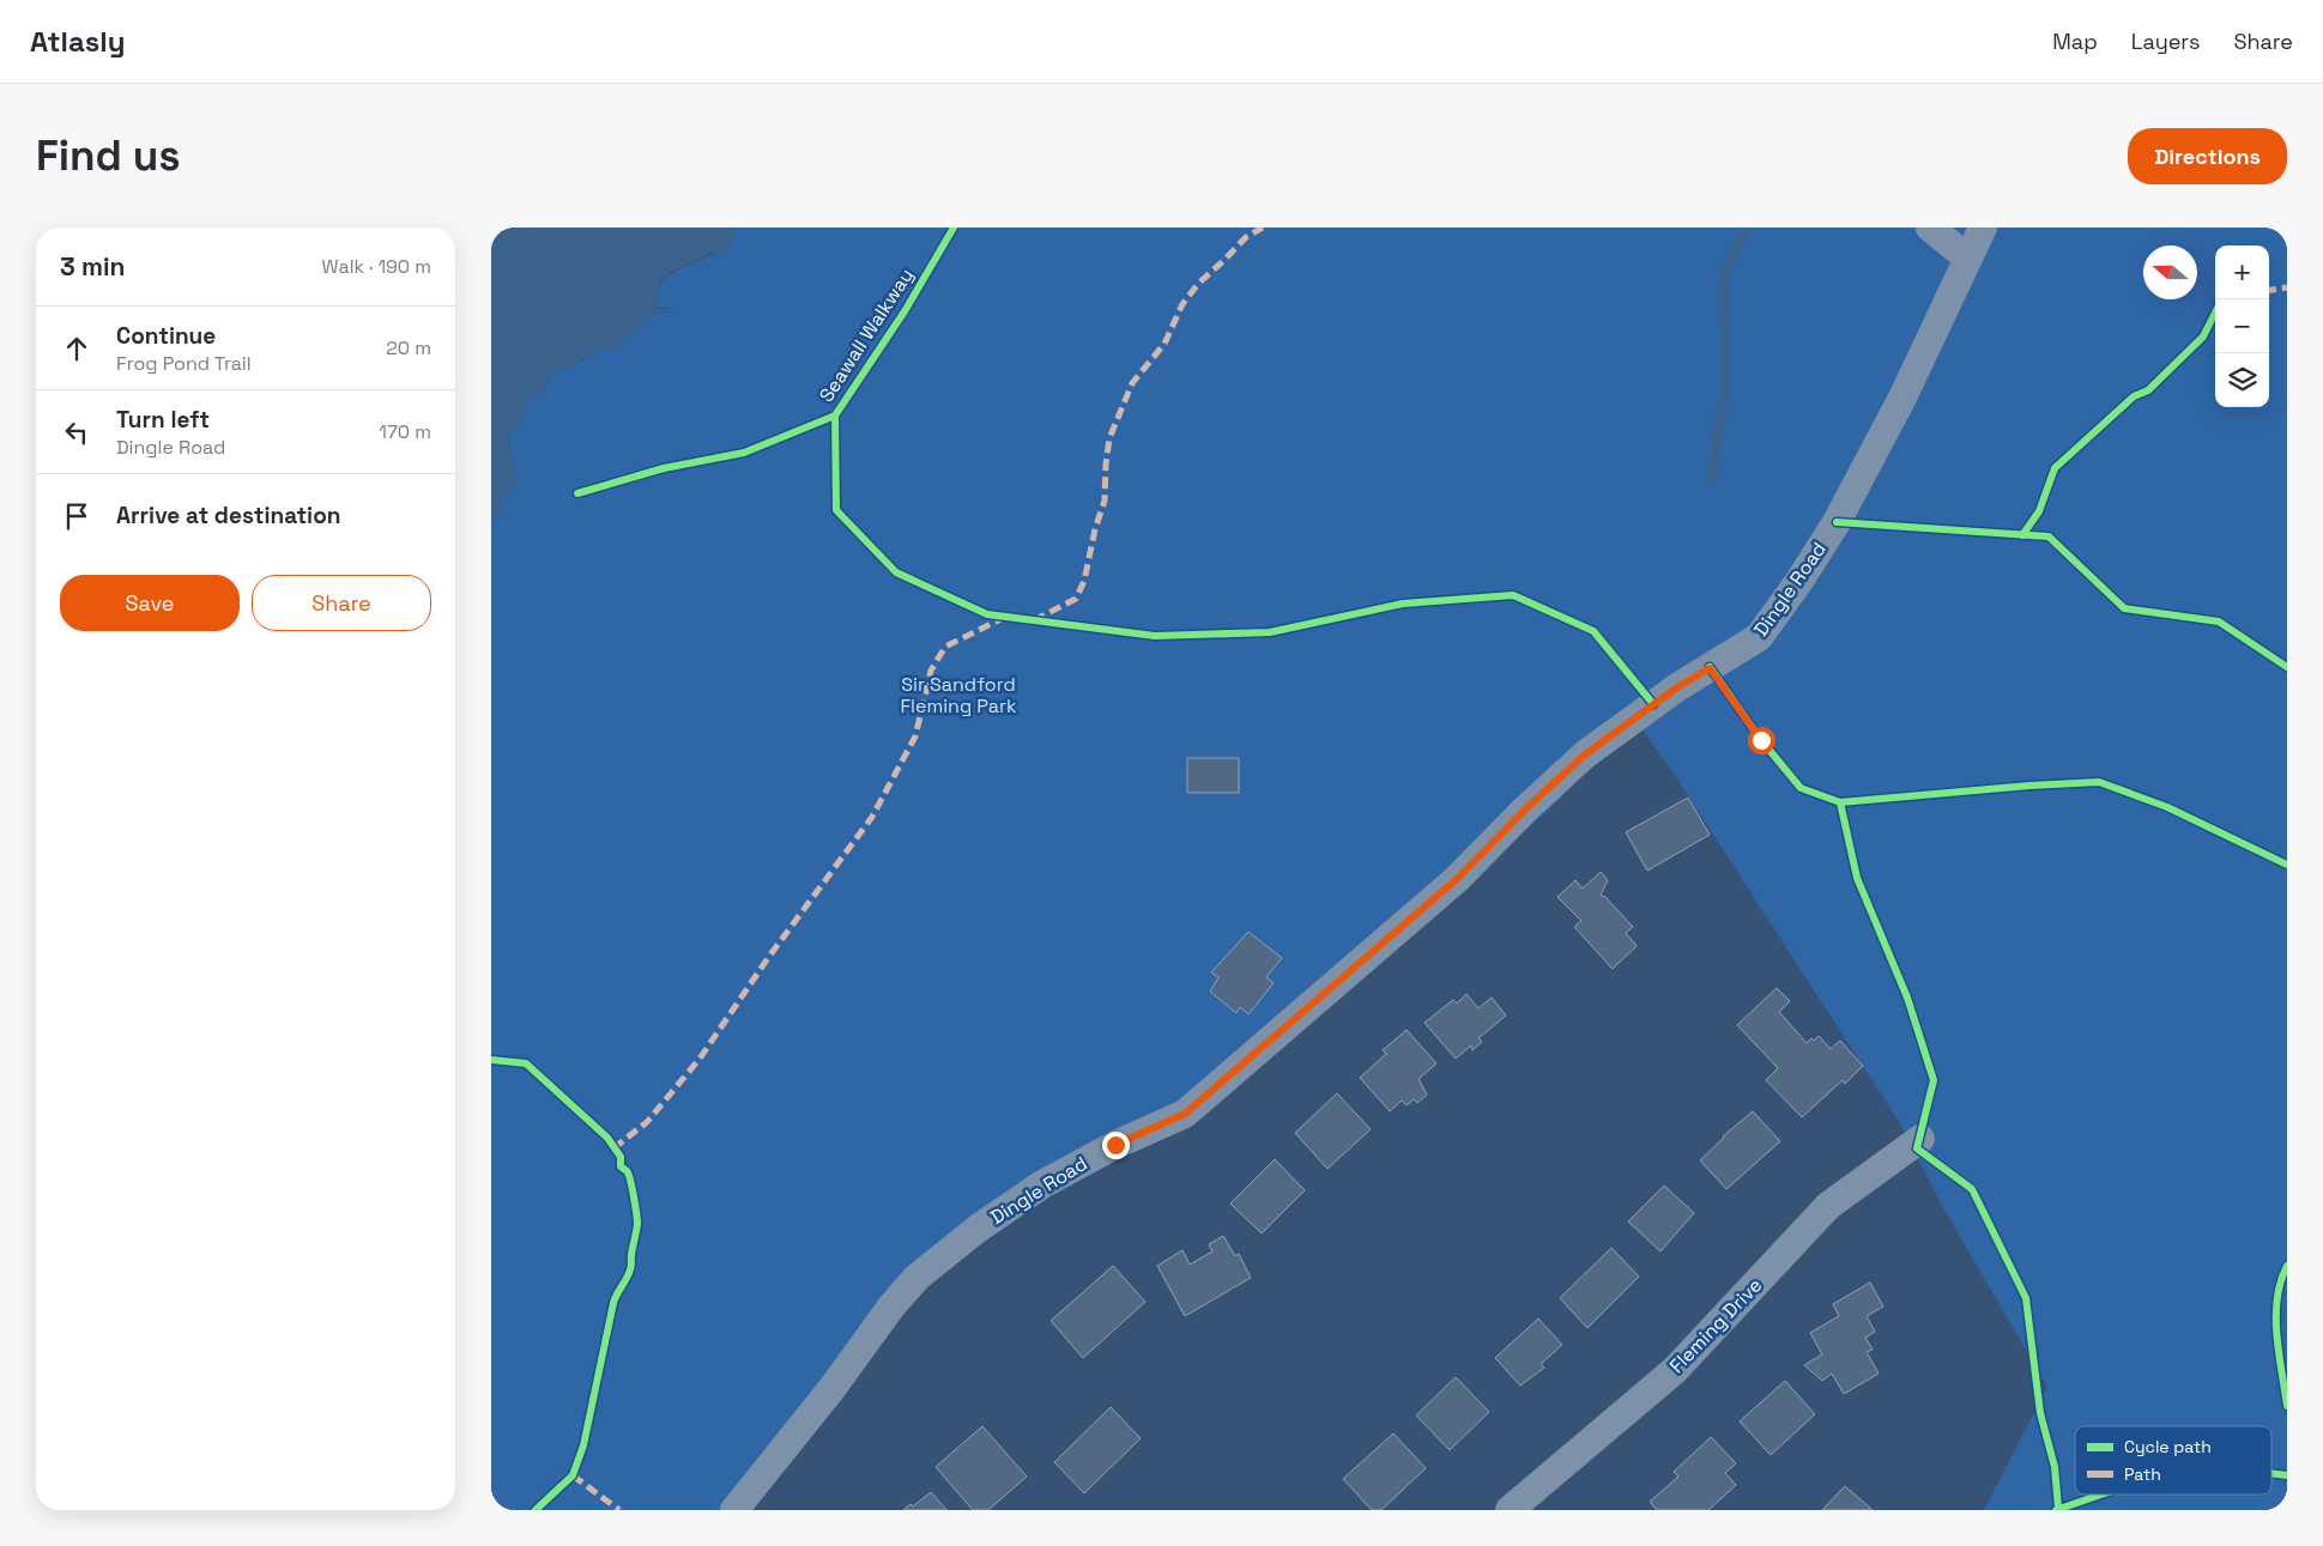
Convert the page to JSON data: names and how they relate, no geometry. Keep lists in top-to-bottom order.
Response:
{
  "streets": {
    "street": ["Dingle Road", "Fleming Drive"],
    "cycle path": ["Seawall Walkway"]
  },
  "parks": ["Sir Sandford Fleming Park"],
  "legend": ["Cycle path", "Path"],
  "north": "left",
  "page": {
    "header": "Atlasly",
    "nav": ["Map", "Layers", "Share"],
    "buttons": [
      "Directions",
      ["Save", "Share"]
    ],
    "title": "Find us",
    "heading": ["3 min", "Walk · 190 m"],
    "map_buttons": ["+", "−"],
    "list": [
      ["Continue", "Frog Pond Trail", "20 m"],
      ["Turn left", "Dingle Road", "170 m"],
      "Arrive at destination"
    ]
  }
}
